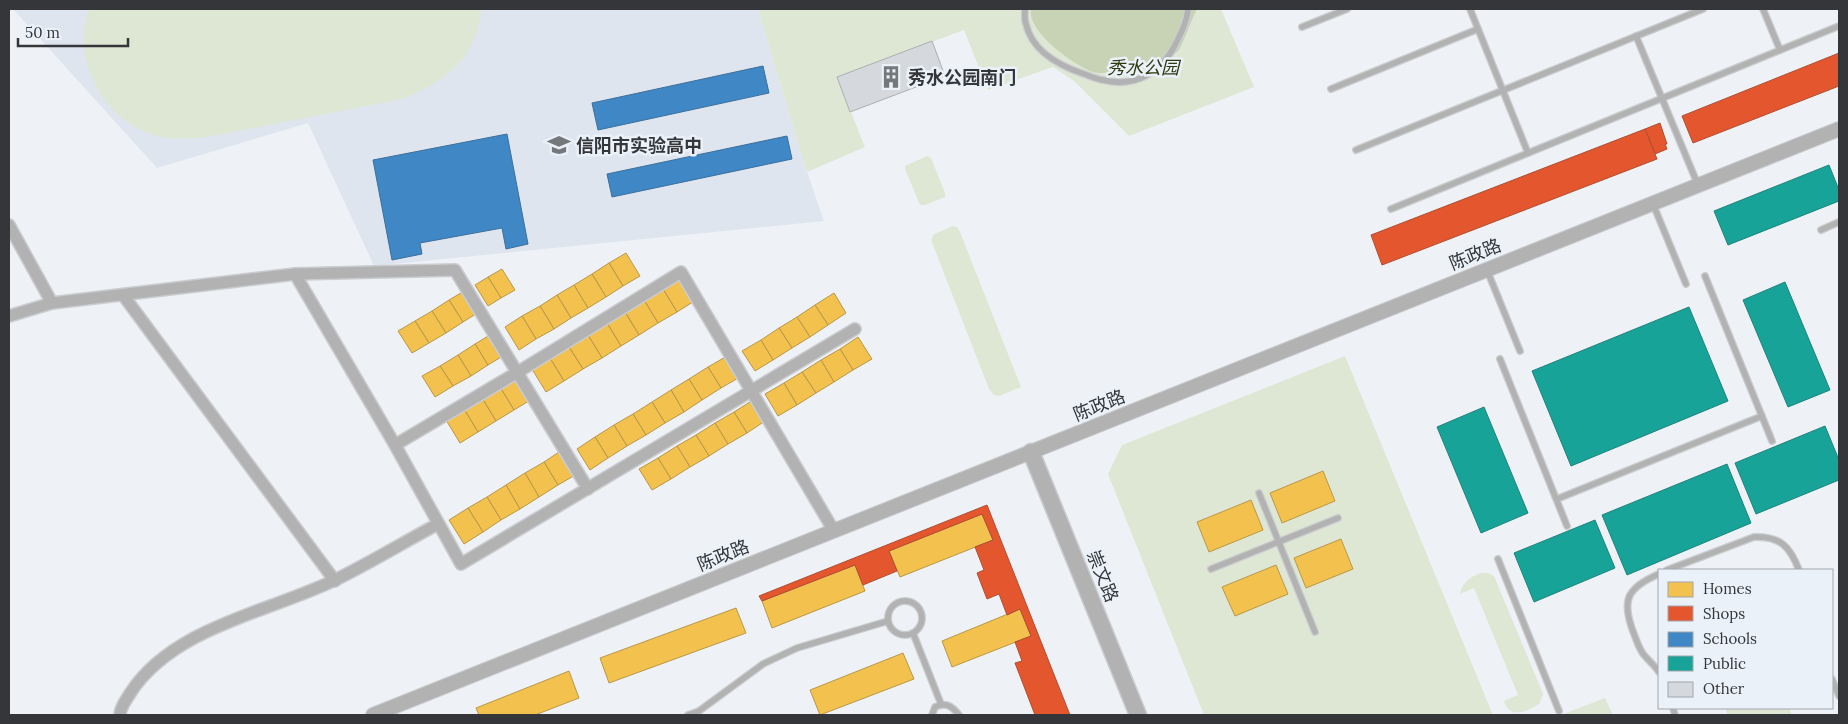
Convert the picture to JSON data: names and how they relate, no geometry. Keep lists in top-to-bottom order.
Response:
{
  "streets": {
    "main road": ["崇文路"],
    "street": ["陈政路"]
  },
  "crossings": [
    ["陈政路", "崇文路"]
  ],
  "parks": ["秀水公园"],
  "places": {
    "building": ["秀水公园南门"],
    "school or university": ["信阳市实验高中"]
  },
  "legend": [
    "Homes",
    "Shops",
    "Schools",
    "Public",
    "Other"
  ],
  "scale_bar": "50 m"
}
